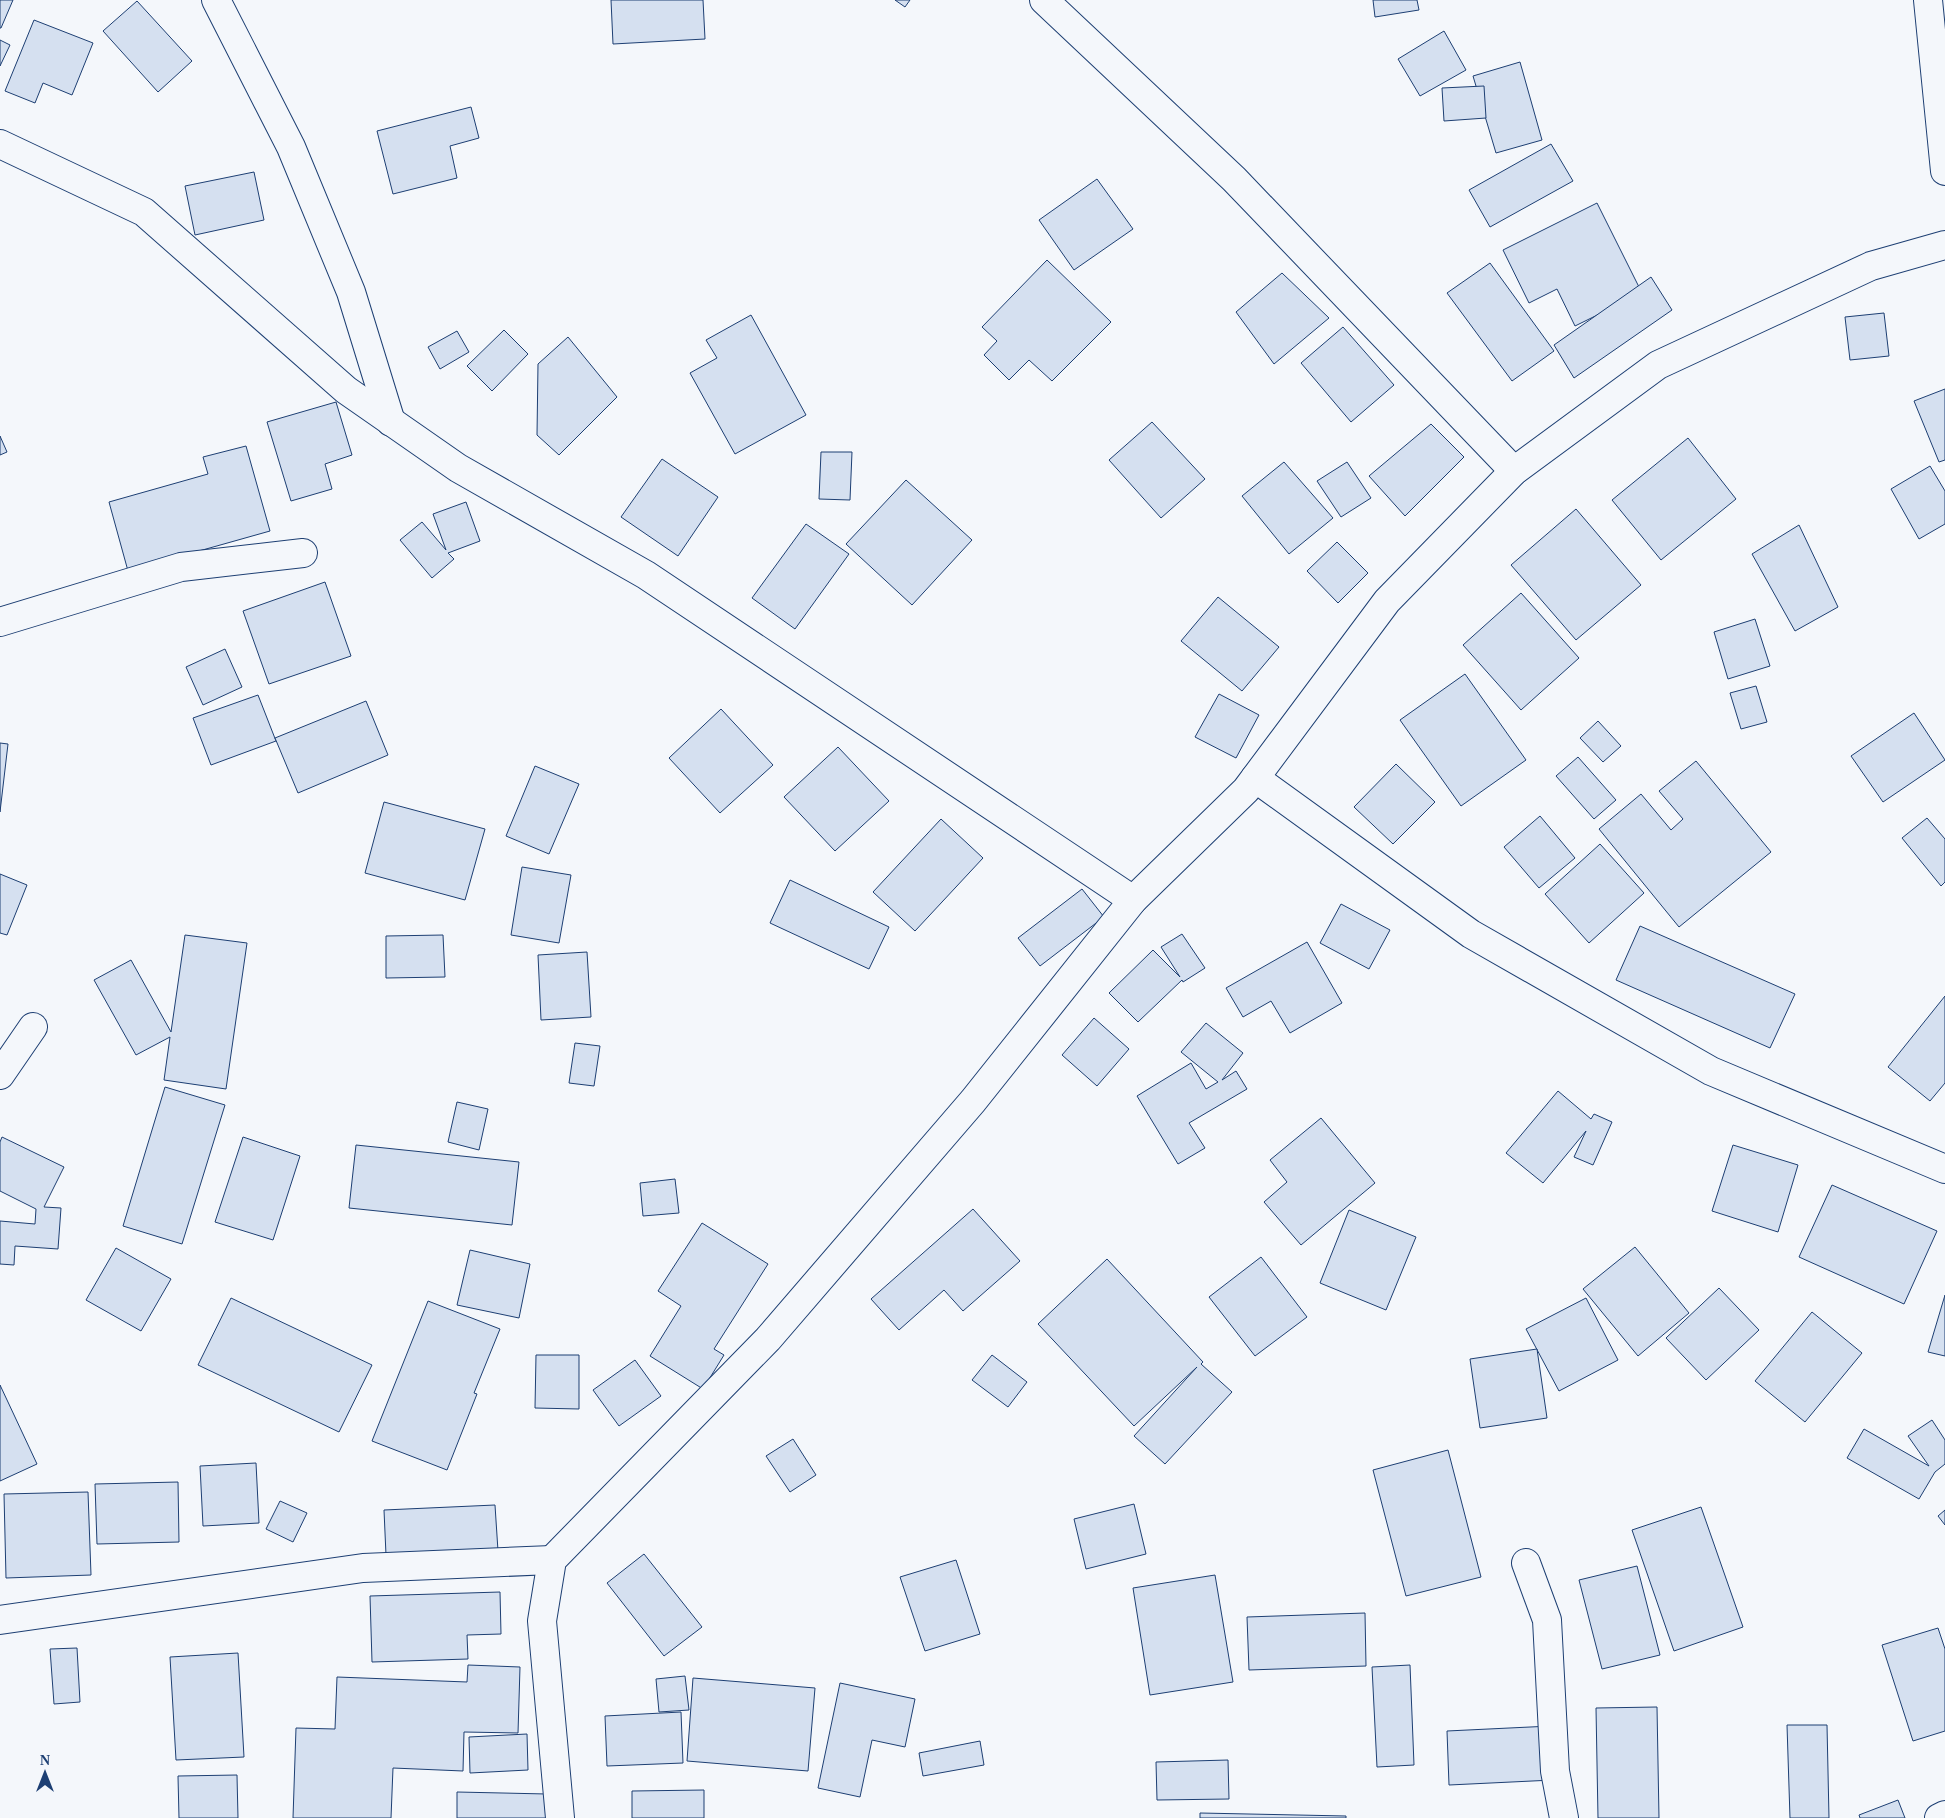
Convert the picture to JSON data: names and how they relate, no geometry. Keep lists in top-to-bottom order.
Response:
{
  "north": "top"
}
